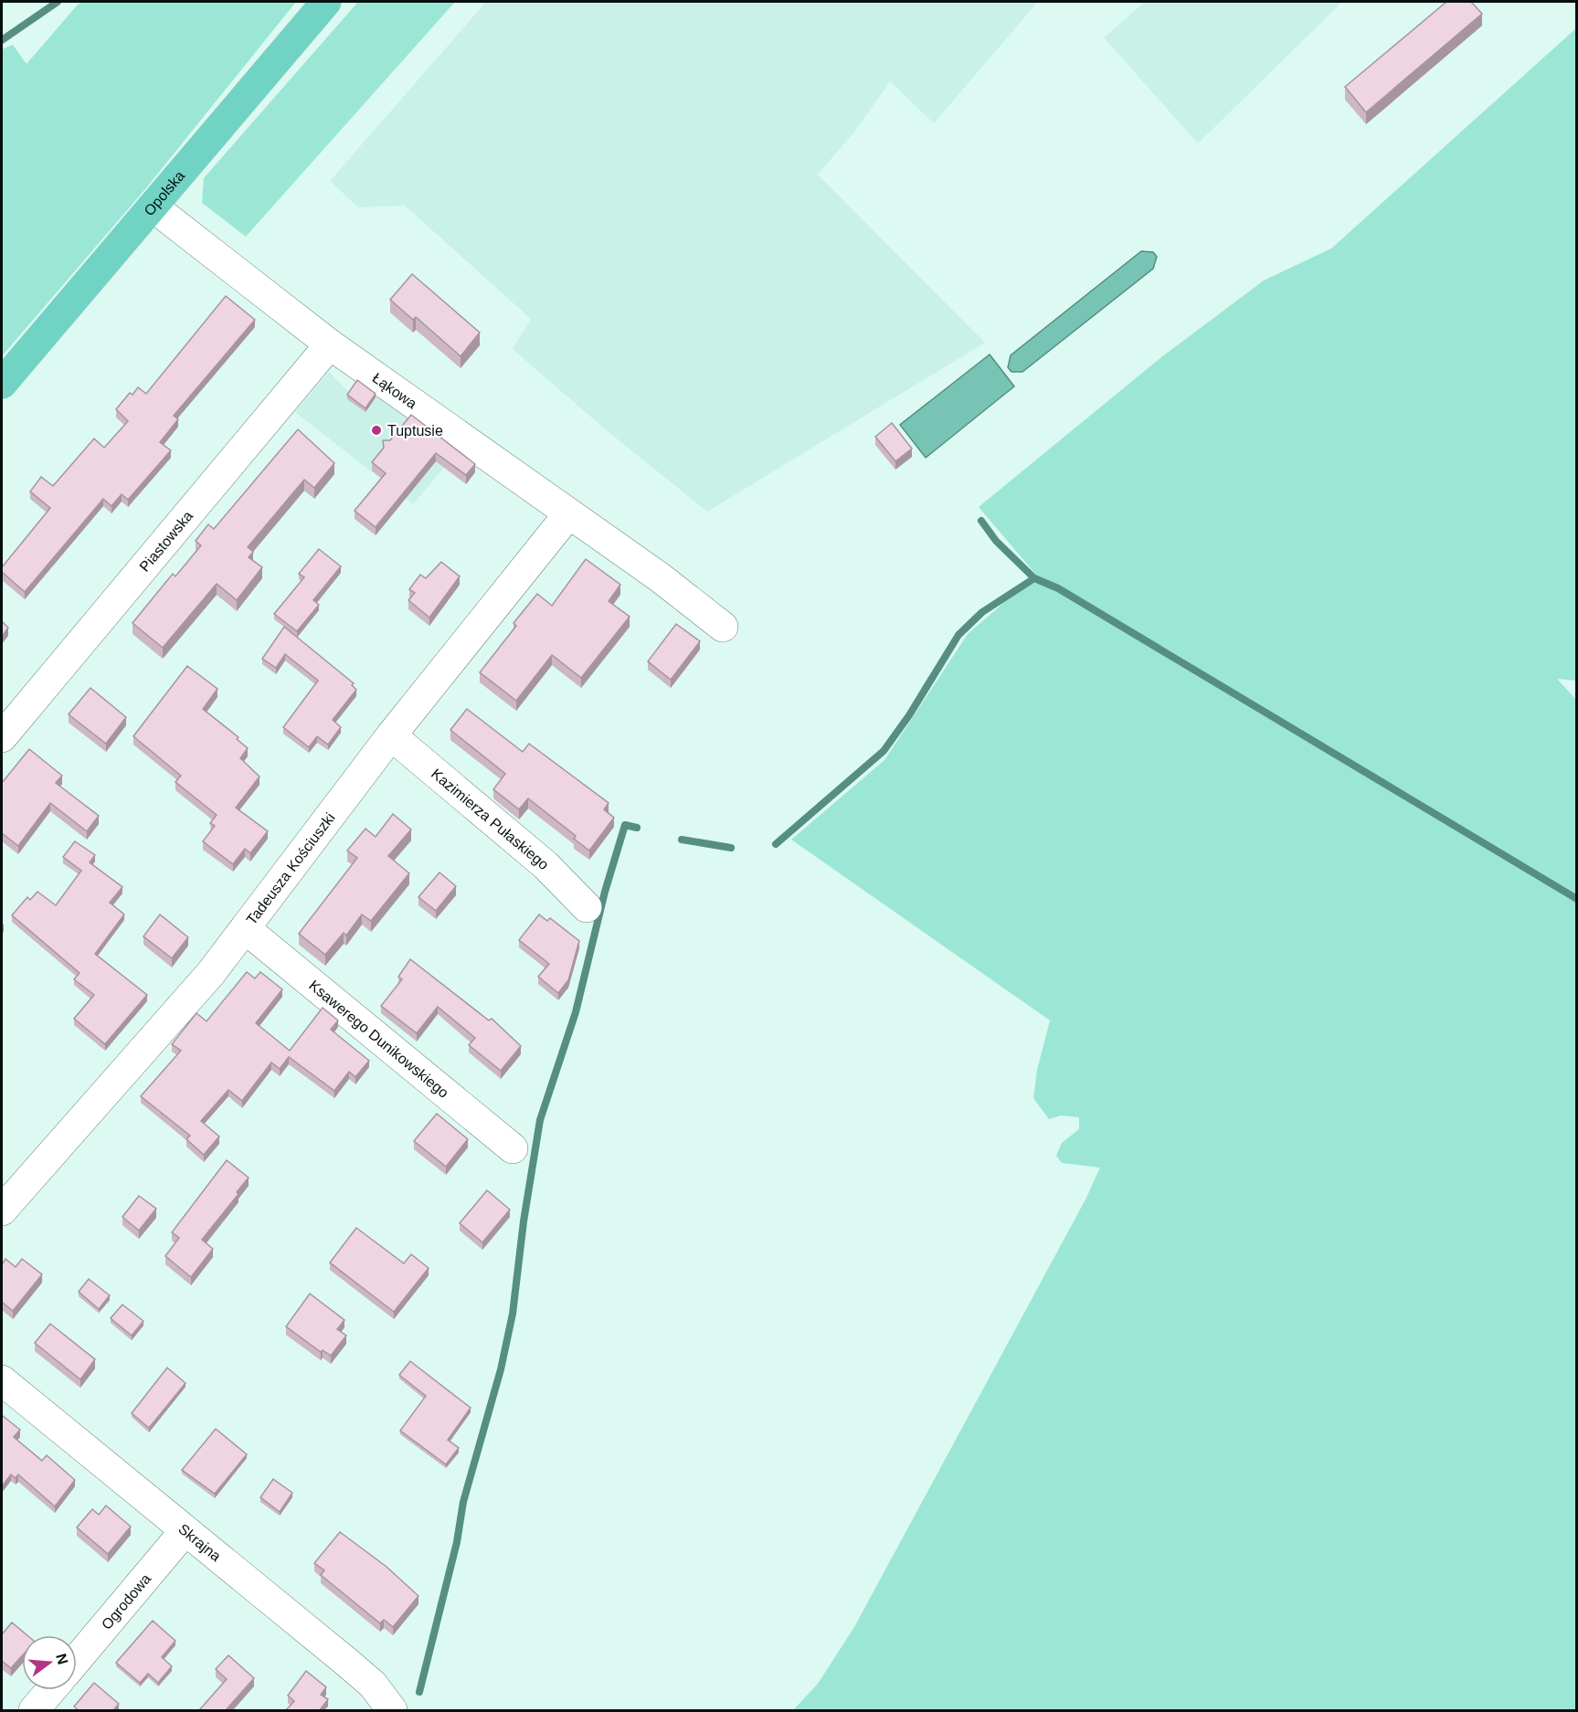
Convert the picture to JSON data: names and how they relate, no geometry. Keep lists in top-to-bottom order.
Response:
{
  "streets": {
    "main road": ["Opolska"],
    "street": [
      "Łąkowa",
      "Piastowska",
      "Kazimierza Pułaskiego",
      "Tadeusza Kościuszki",
      "Ksawerego Dunikowskiego",
      "Skrajna",
      "Ogrodowa"
    ]
  },
  "crossings": [
    ["Opolska", "Łąkowa"],
    ["Łąkowa", "Piastowska"],
    ["Łąkowa", "Tadeusza Kościuszki"],
    ["Kazimierza Pułaskiego", "Tadeusza Kościuszki"],
    ["Tadeusza Kościuszki", "Ksawerego Dunikowskiego"],
    ["Skrajna", "Ogrodowa"]
  ],
  "places": ["Tuptusie"],
  "north": "right"
}
